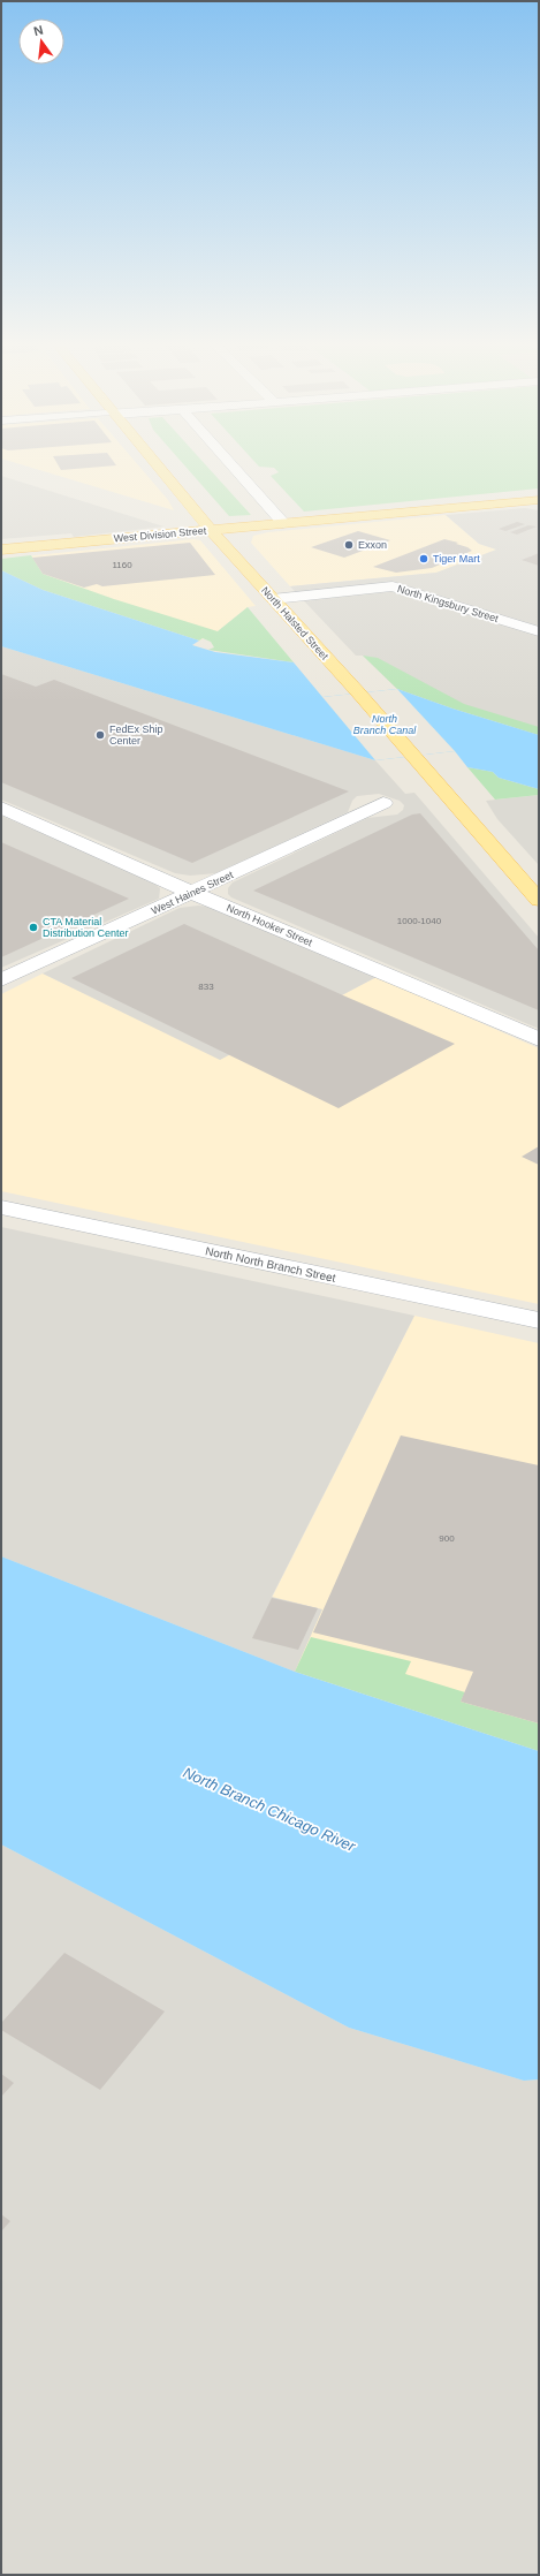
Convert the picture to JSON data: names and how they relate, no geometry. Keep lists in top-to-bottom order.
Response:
{
  "streets": {
    "main road": ["West Division Street", "North Halsted Street"],
    "street": [
      "North Kingsbury Street",
      "West Haines Street",
      "North Hooker Street",
      "North North Branch Street"
    ]
  },
  "crossings": [
    ["West Division Street", "North Halsted Street"],
    ["North Kingsbury Street", "North Halsted Street"],
    ["West Haines Street", "North Hooker Street"]
  ],
  "water": ["North Branch Canal", "North Branch Chicago River"],
  "places": [
    "Exxon",
    "Tiger Mart",
    "FedEx Ship Center",
    "CTA Material Distribution Center"
  ],
  "house_numbers": [
    "1160",
    "1000-1040",
    "833",
    "900"
  ],
  "north": "top"
}
